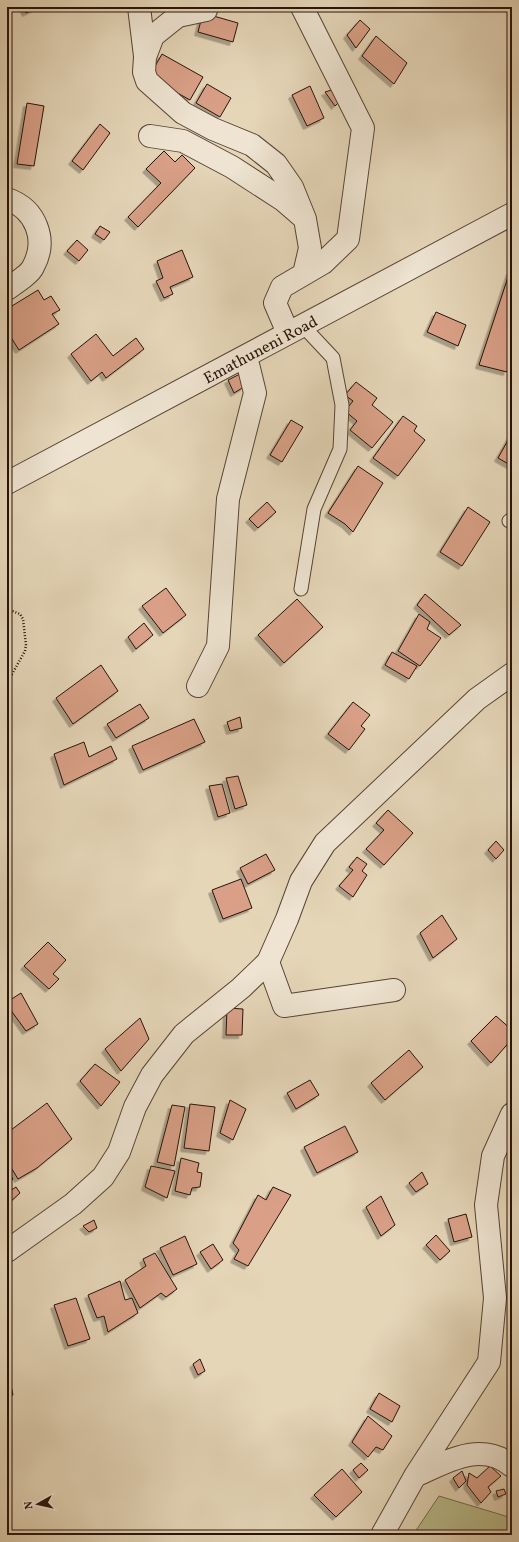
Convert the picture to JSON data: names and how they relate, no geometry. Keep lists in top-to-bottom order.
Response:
{
  "streets": {
    "street": ["Emathuneni Road"]
  },
  "north": "left"
}
